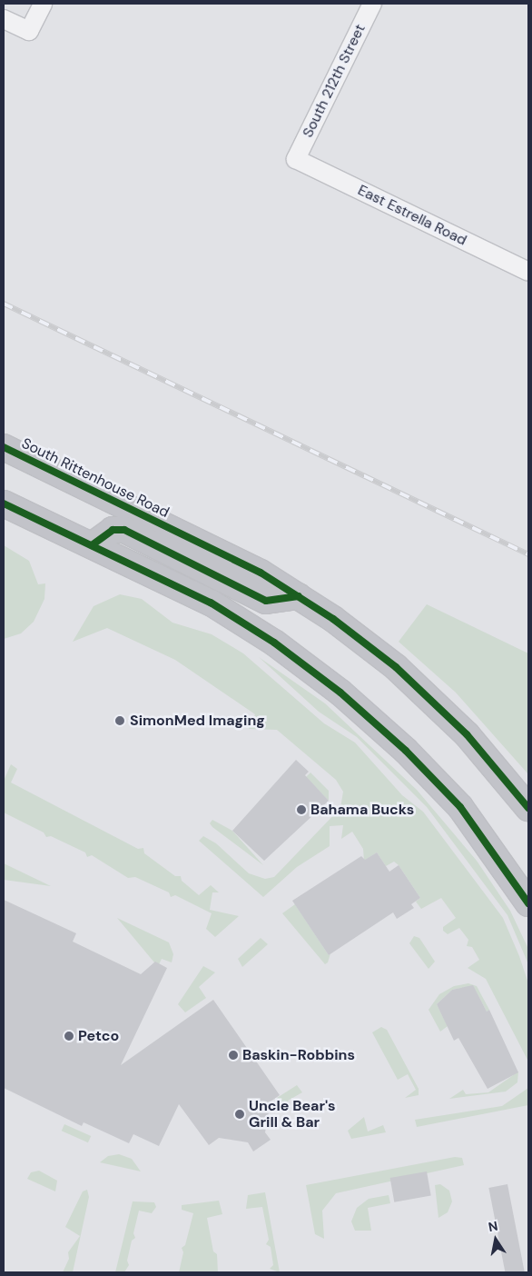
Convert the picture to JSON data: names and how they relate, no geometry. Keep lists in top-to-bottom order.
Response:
{
  "streets": {
    "main road": ["South Rittenhouse Road"],
    "street": ["South 212th Street", "East Estrella Road"]
  },
  "crossings": [
    ["South 212th Street", "East Estrella Road"]
  ],
  "places": [
    "SimonMed Imaging",
    "Bahama Bucks",
    "Petco",
    "Baskin-Robbins",
    "Uncle Bear's Grill & Bar"
  ],
  "north": "top"
}
